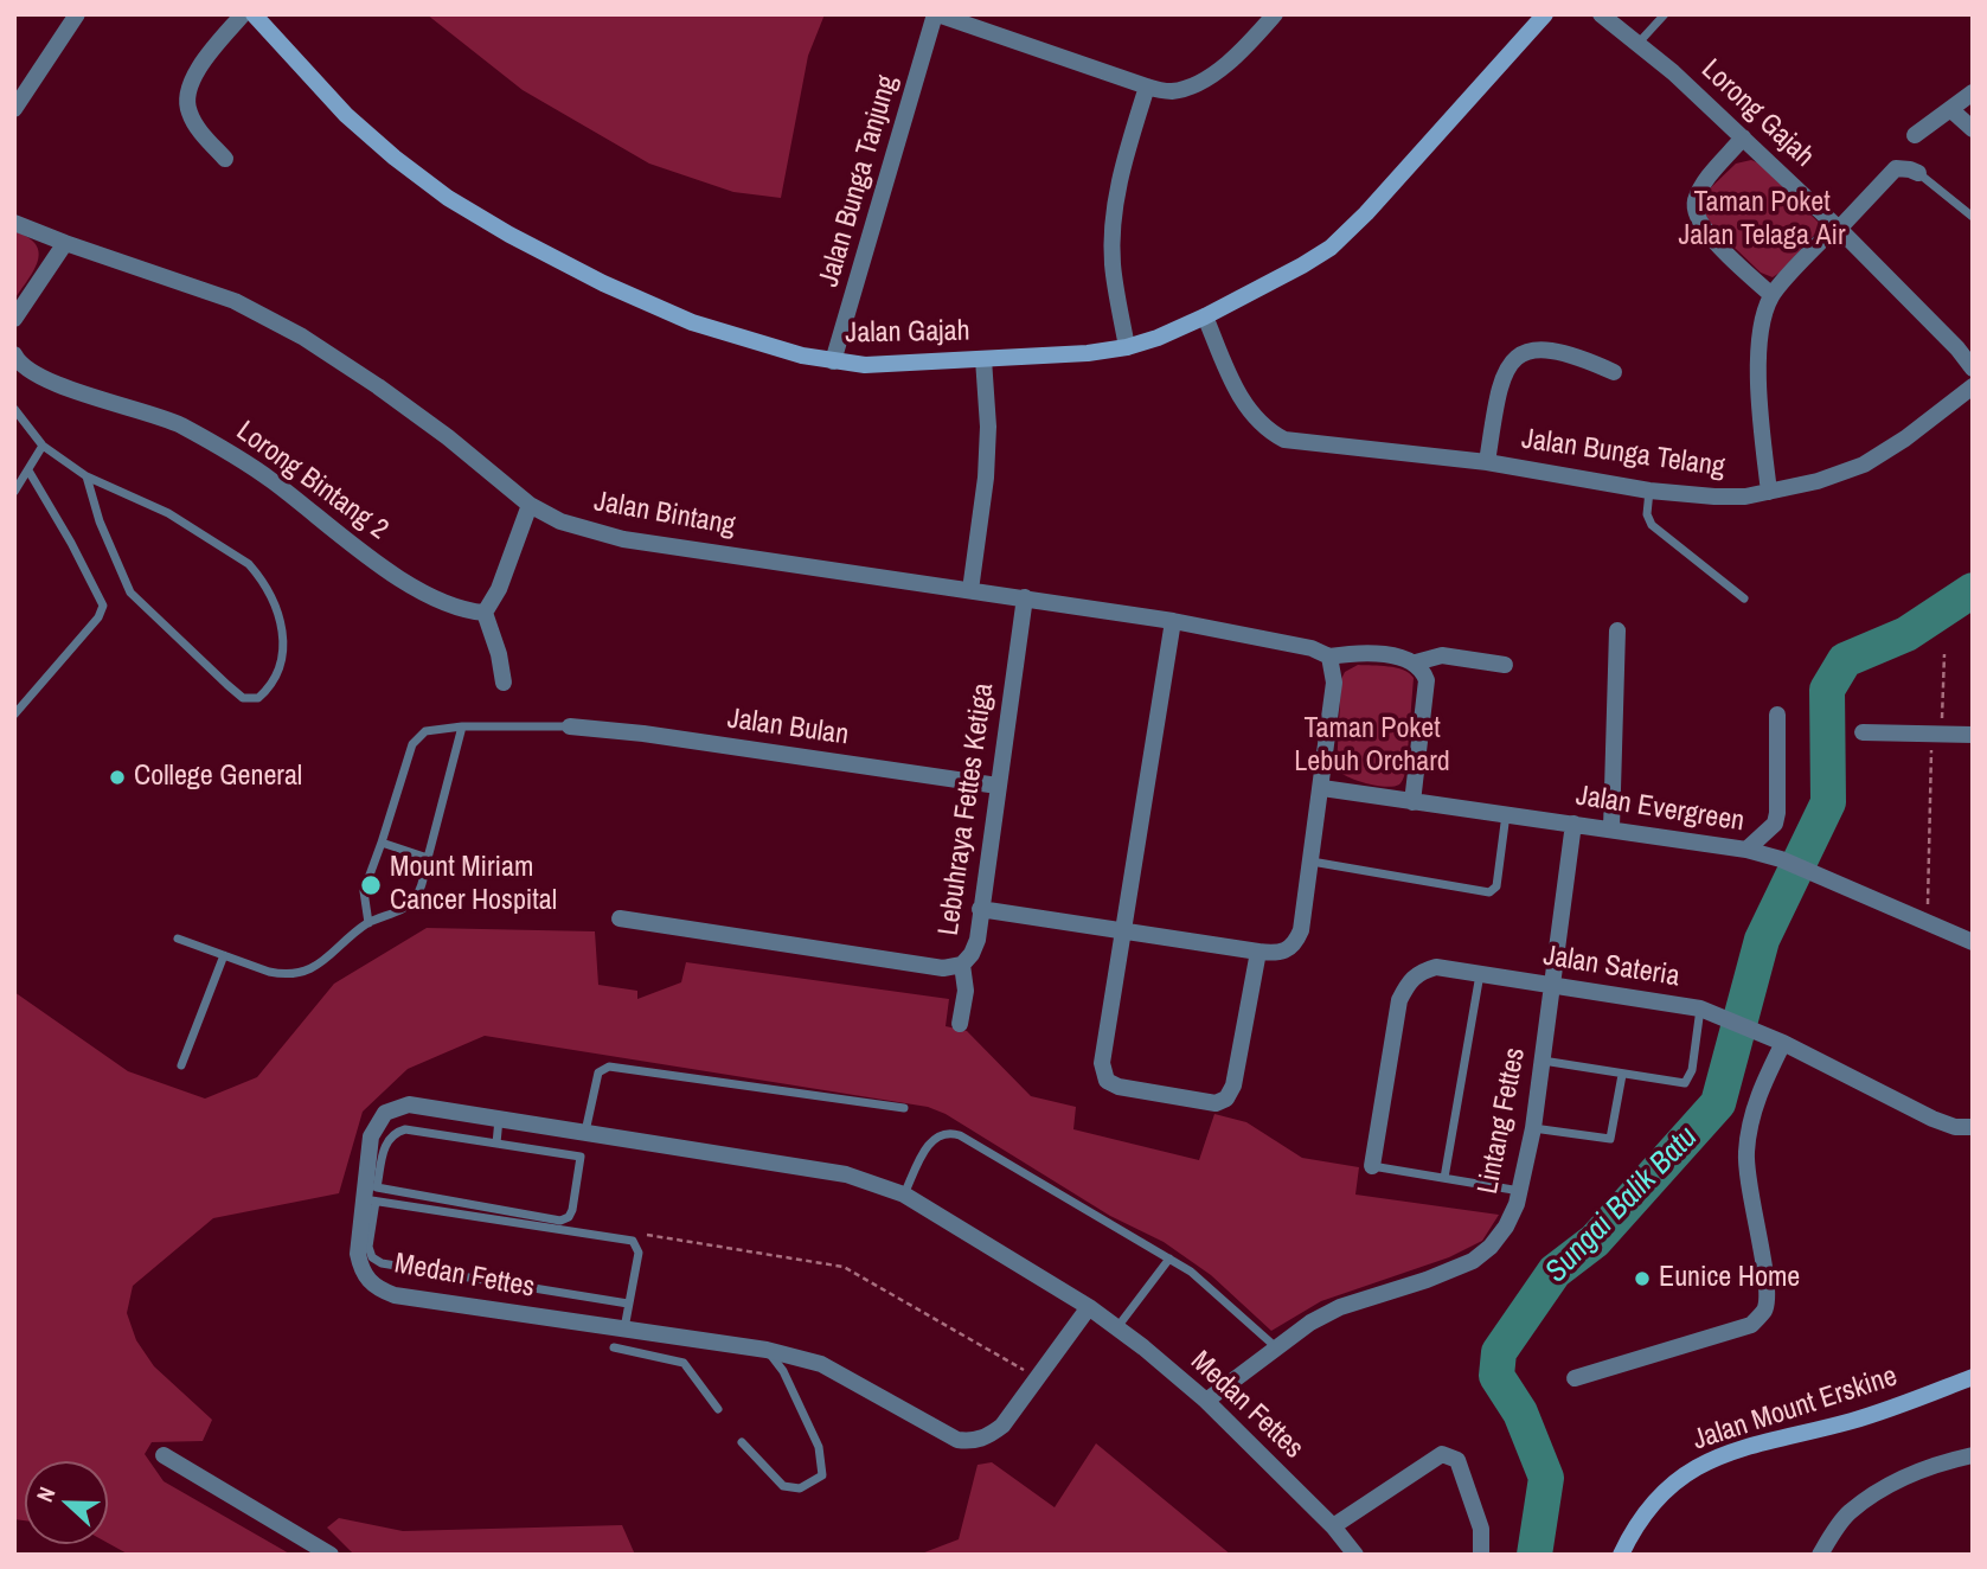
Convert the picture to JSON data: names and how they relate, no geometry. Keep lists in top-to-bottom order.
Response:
{
  "streets": {
    "street": [
      "Lorong Gajah",
      "Jalan Bunga Tanjung",
      "Jalan Gajah",
      "Jalan Bunga Telang",
      "Lorong Bintang 2",
      "Jalan Bintang",
      "Jalan Bulan",
      "Lebuhraya Fettes Ketiga",
      "Jalan Evergreen",
      "Jalan Sateria",
      "Lintang Fettes",
      "Medan Fettes",
      "Jalan Mount Erskine"
    ]
  },
  "crossings": [
    ["Jalan Bunga Tanjung", "Jalan Gajah"],
    ["Jalan Gajah", "Jalan Bunga Telang"],
    ["Jalan Bintang", "Lebuhraya Fettes Ketiga"],
    ["Jalan Bulan", "Lebuhraya Fettes Ketiga"],
    ["Jalan Evergreen", "Lintang Fettes"],
    ["Jalan Sateria", "Lintang Fettes"],
    ["Lintang Fettes", "Medan Fettes"]
  ],
  "water": ["Sungai Balik Batu"],
  "parks": ["Taman Poket Jalan Telaga Air", "Taman Poket Lebuh Orchard"],
  "places": ["College General", "Mount Miriam Cancer Hospital", "Eunice Home"],
  "north": "left"
}
